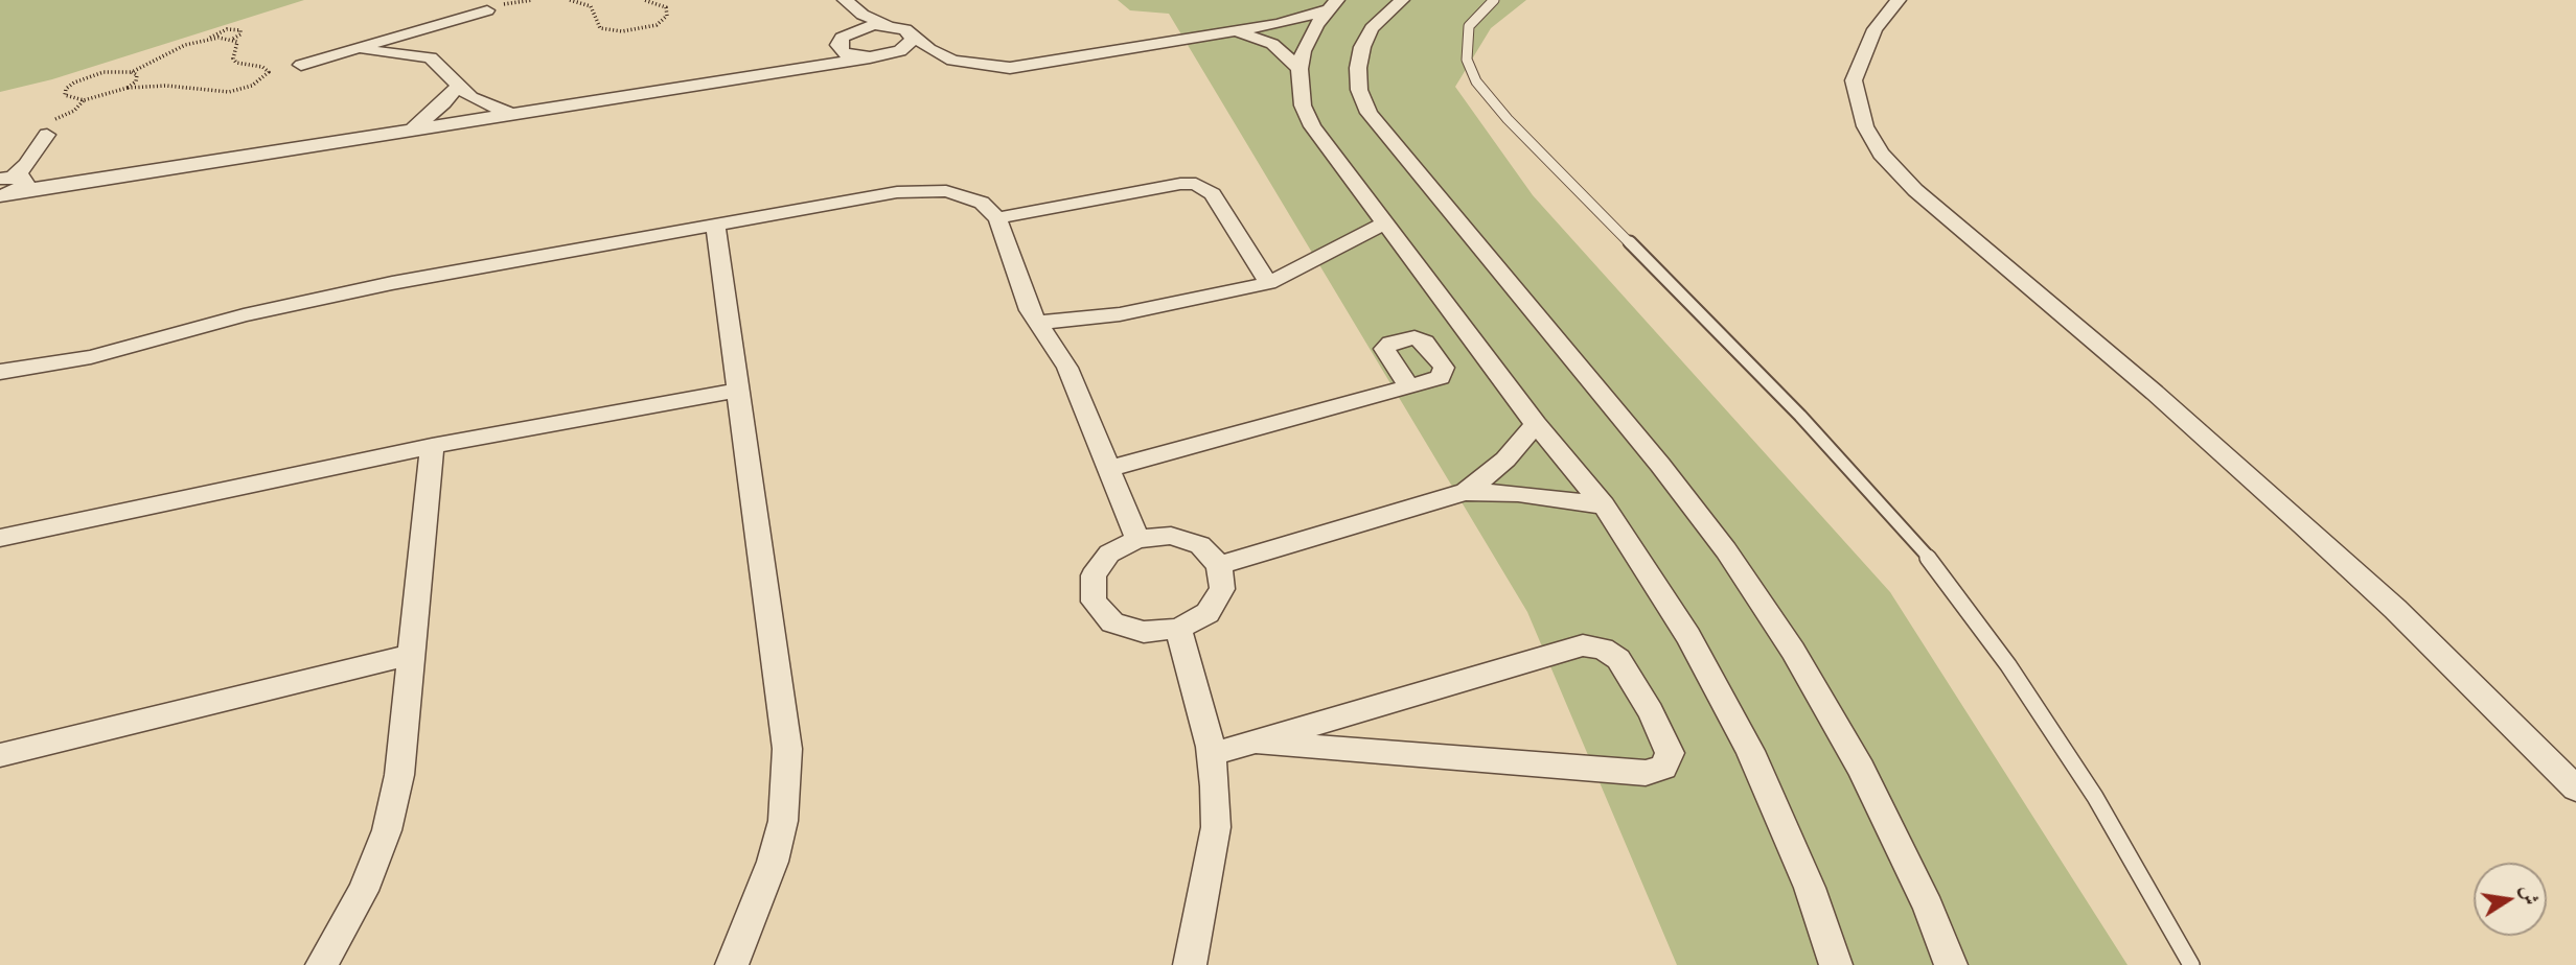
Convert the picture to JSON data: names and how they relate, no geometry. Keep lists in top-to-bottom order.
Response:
{
  "north": "right"
}
